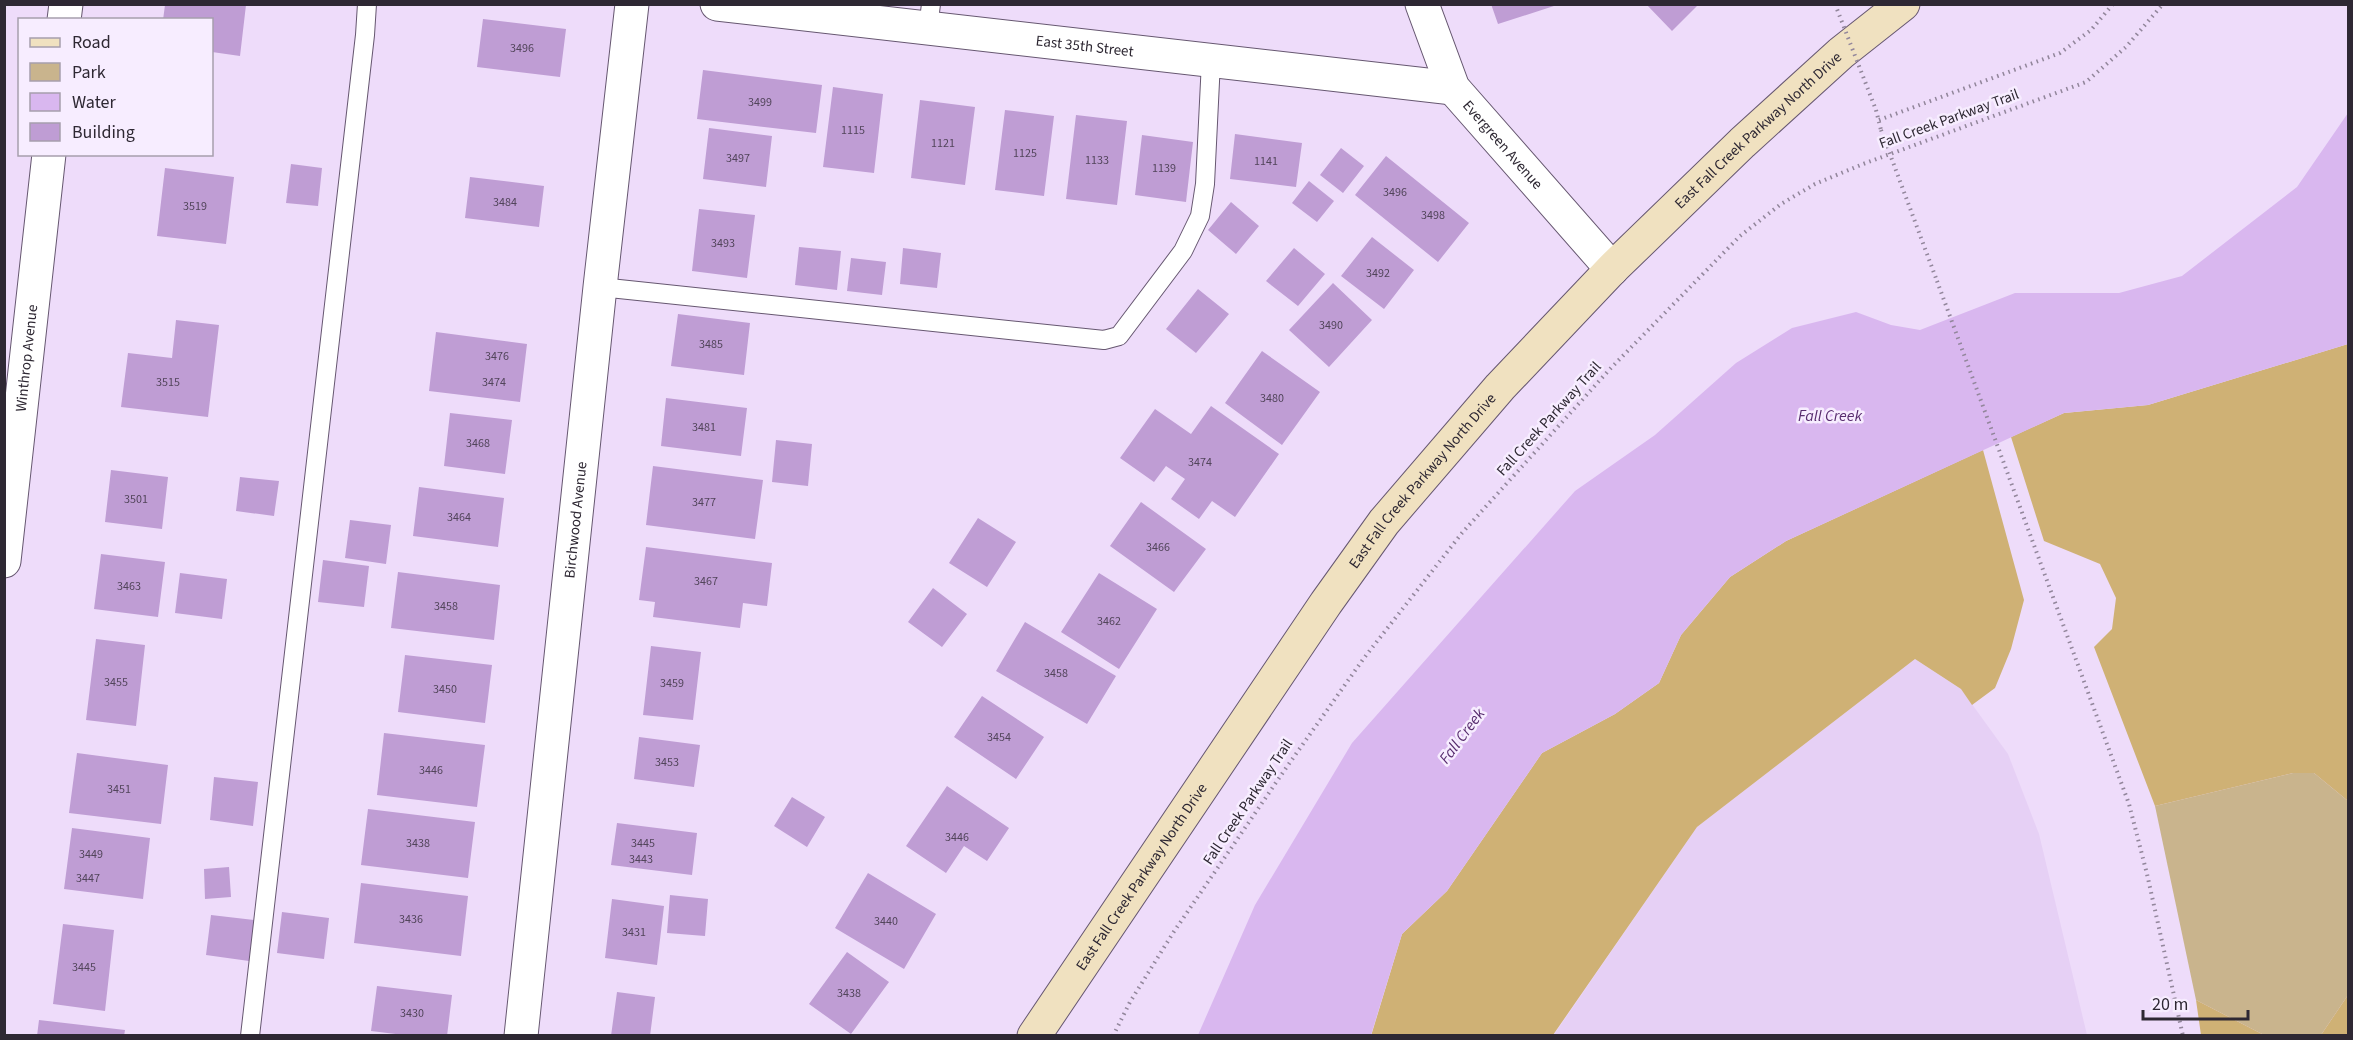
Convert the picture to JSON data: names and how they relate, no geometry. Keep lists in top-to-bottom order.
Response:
{
  "streets": {
    "main road": ["East Fall Creek Parkway North Drive"],
    "street": [
      "East 35th Street",
      "Evergreen Avenue",
      "Winthrop Avenue",
      "Birchwood Avenue"
    ],
    "path": ["Fall Creek Parkway Trail"]
  },
  "crossings": [
    ["East 35th Street", "Evergreen Avenue"],
    ["East Fall Creek Parkway North Drive", "Evergreen Avenue"]
  ],
  "water": ["Fall Creek"],
  "house_numbers": [
    "3496",
    "3499",
    "1115",
    "1121",
    "1125",
    "3497",
    "1133",
    "1141",
    "1139",
    "3496",
    "3484",
    "3519",
    "3498",
    "3493",
    "3492",
    "3490",
    "3485",
    "3476",
    "3515",
    "3474",
    "3480",
    "3481",
    "3468",
    "3474",
    "3501",
    "3477",
    "3464",
    "3466",
    "3467",
    "3463",
    "3458",
    "3462",
    "3458",
    "3455",
    "3459",
    "3450",
    "3454",
    "3453",
    "3446",
    "3451",
    "3446",
    "3438",
    "3445",
    "3449",
    "3443",
    "3447",
    "3436",
    "3440",
    "3431",
    "3445",
    "3438",
    "3430"
  ],
  "legend": [
    "Road",
    "Park",
    "Water",
    "Building"
  ],
  "scale_bar": "20 m"
}
